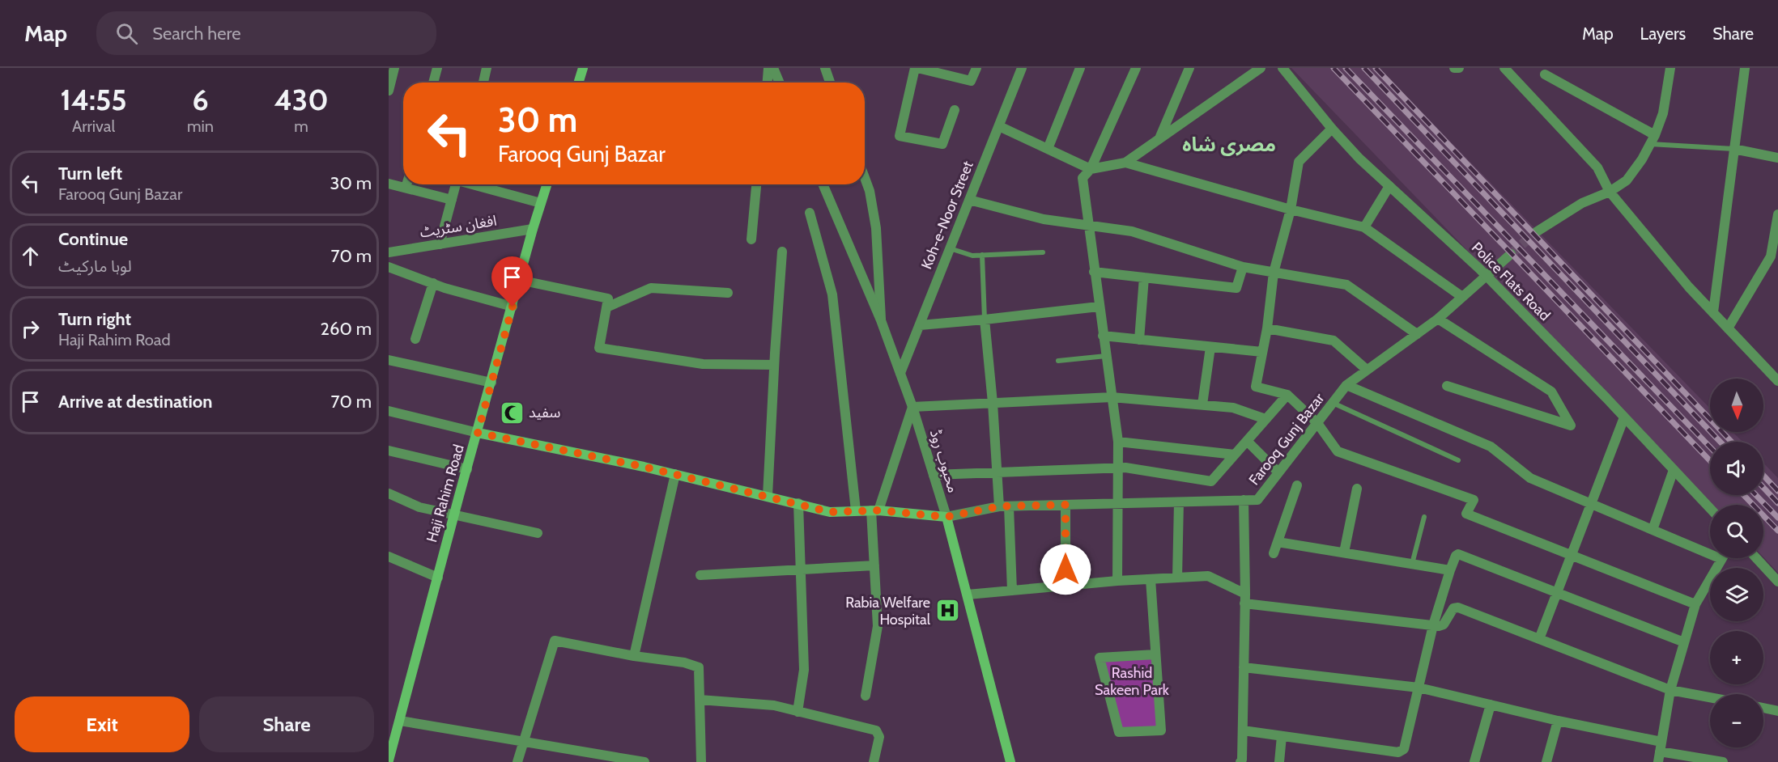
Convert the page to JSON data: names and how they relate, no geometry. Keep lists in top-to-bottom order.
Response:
{
  "streets": {
    "main road": ["محبوب روڈ", "Haji Rahim Road"],
    "street": [
      "Koh-e-Noor Street",
      "افغان سٹریٹ",
      "Police Flats Road",
      "Farooq Gunj Bazar"
    ]
  },
  "crossings": [
    ["Koh-e-Noor Street", "محبوب روڈ"],
    ["افغان سٹریٹ", "Haji Rahim Road"],
    ["Police Flats Road", "Farooq Gunj Bazar"],
    ["Farooq Gunj Bazar", "محبوب روڈ"]
  ],
  "districts": ["مصری شاہ"],
  "parks": ["Rashid Sakeen Park"],
  "places": {
    "mosque": ["سفید"],
    "hospital": ["Rabia Welfare Hospital"]
  },
  "north": "bottom",
  "page": {
    "header": "Map",
    "search": "Search here",
    "nav": ["Map", "Layers", "Share"],
    "eta": [
      "14:55",
      "Arrival",
      "6",
      "min",
      "430",
      "m"
    ],
    "turn": ["30 m", "Farooq Gunj Bazar"],
    "list": [
      {
        "name": "Turn left",
        "note": "Farooq Gunj Bazar",
        "value": "30 m"
      },
      {
        "name": "Continue",
        "note": "لوہا مارکیٹ",
        "value": "70 m"
      },
      {
        "name": "Turn right",
        "note": "Haji Rahim Road",
        "value": "260 m"
      },
      {
        "name": "Arrive at destination",
        "value": "70 m"
      }
    ],
    "map_buttons": ["+", "−"],
    "buttons": ["Exit", "Share"]
  }
}
